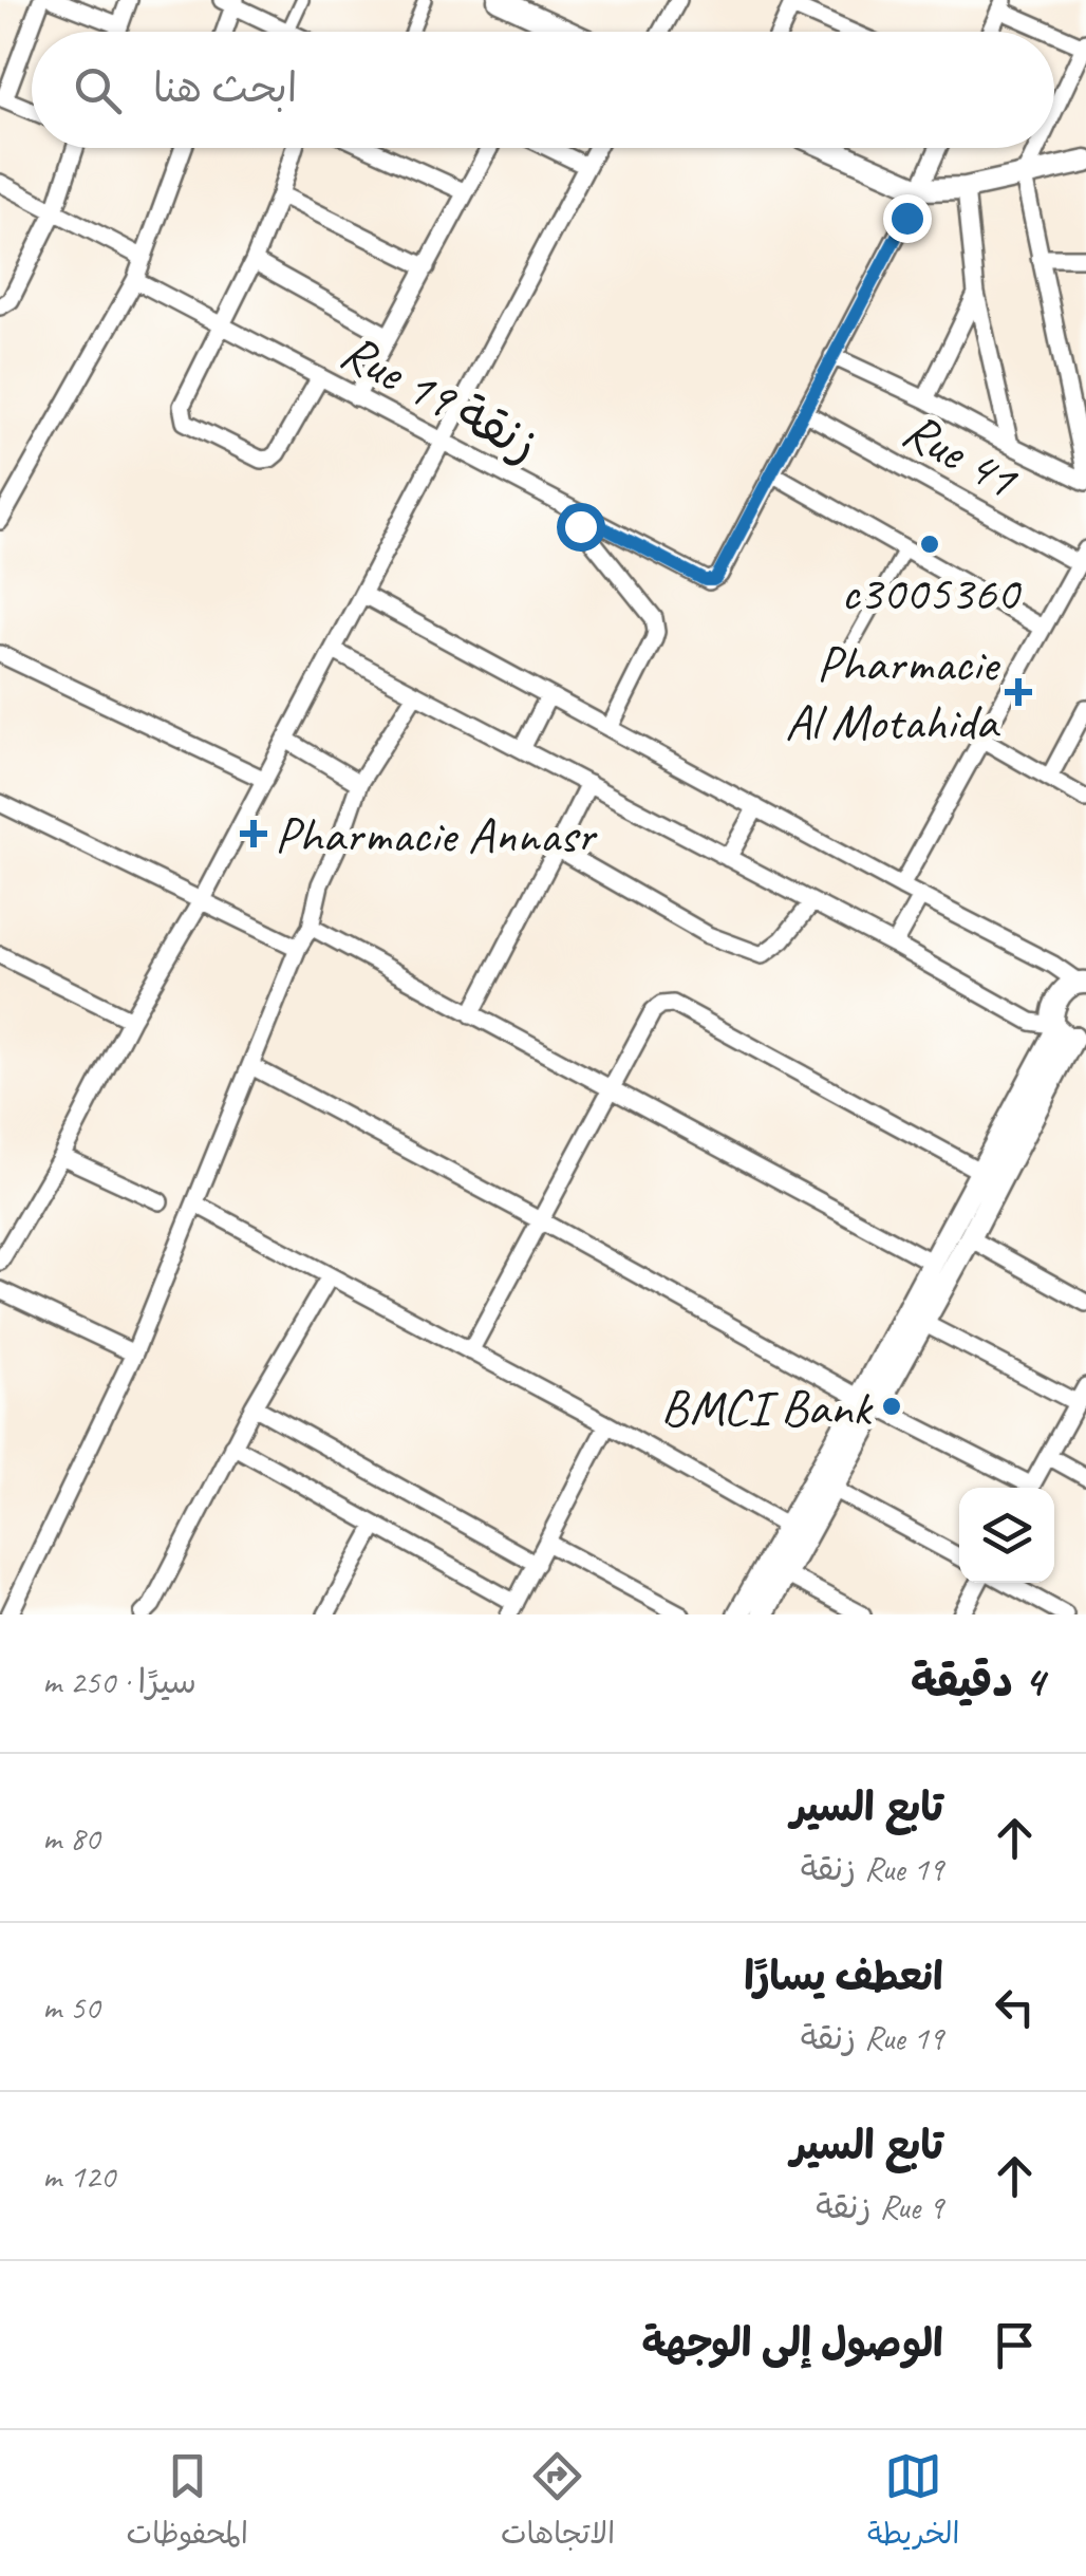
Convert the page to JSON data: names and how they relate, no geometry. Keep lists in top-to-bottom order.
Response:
{
  "streets": {
    "street": ["Rue 19 زنقة", "Rue 41"]
  },
  "places": {
    "other": ["c3005360", "BMCI Bank"],
    "health": ["Pharmacie Al Motahida", "Pharmacie Annasr"]
  },
  "page": {
    "search": "ابحث هنا",
    "heading": ["4 دقيقة", "سيرًا · 250 m"],
    "list": [
      ["تابع السير", "Rue 19 زنقة", "80 m"],
      ["انعطف يسارًا", "Rue 19 زنقة", "50 m"],
      ["تابع السير", "Rue 9 زنقة", "120 m"],
      "الوصول إلى الوجهة"
    ],
    "nav": ["الخريطة", "الاتجاهات", "المحفوظات"]
  }
}
